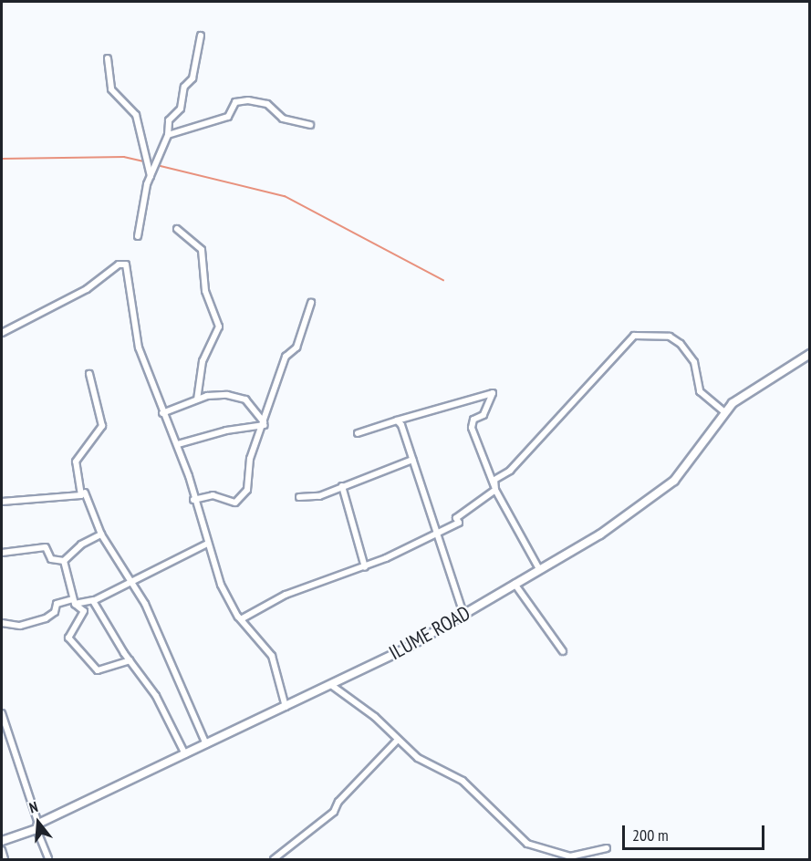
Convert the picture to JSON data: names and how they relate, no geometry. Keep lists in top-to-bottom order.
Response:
{
  "streets": {
    "street": ["ILUME ROAD"]
  },
  "scale_bar": "200 m",
  "north": "top"
}
